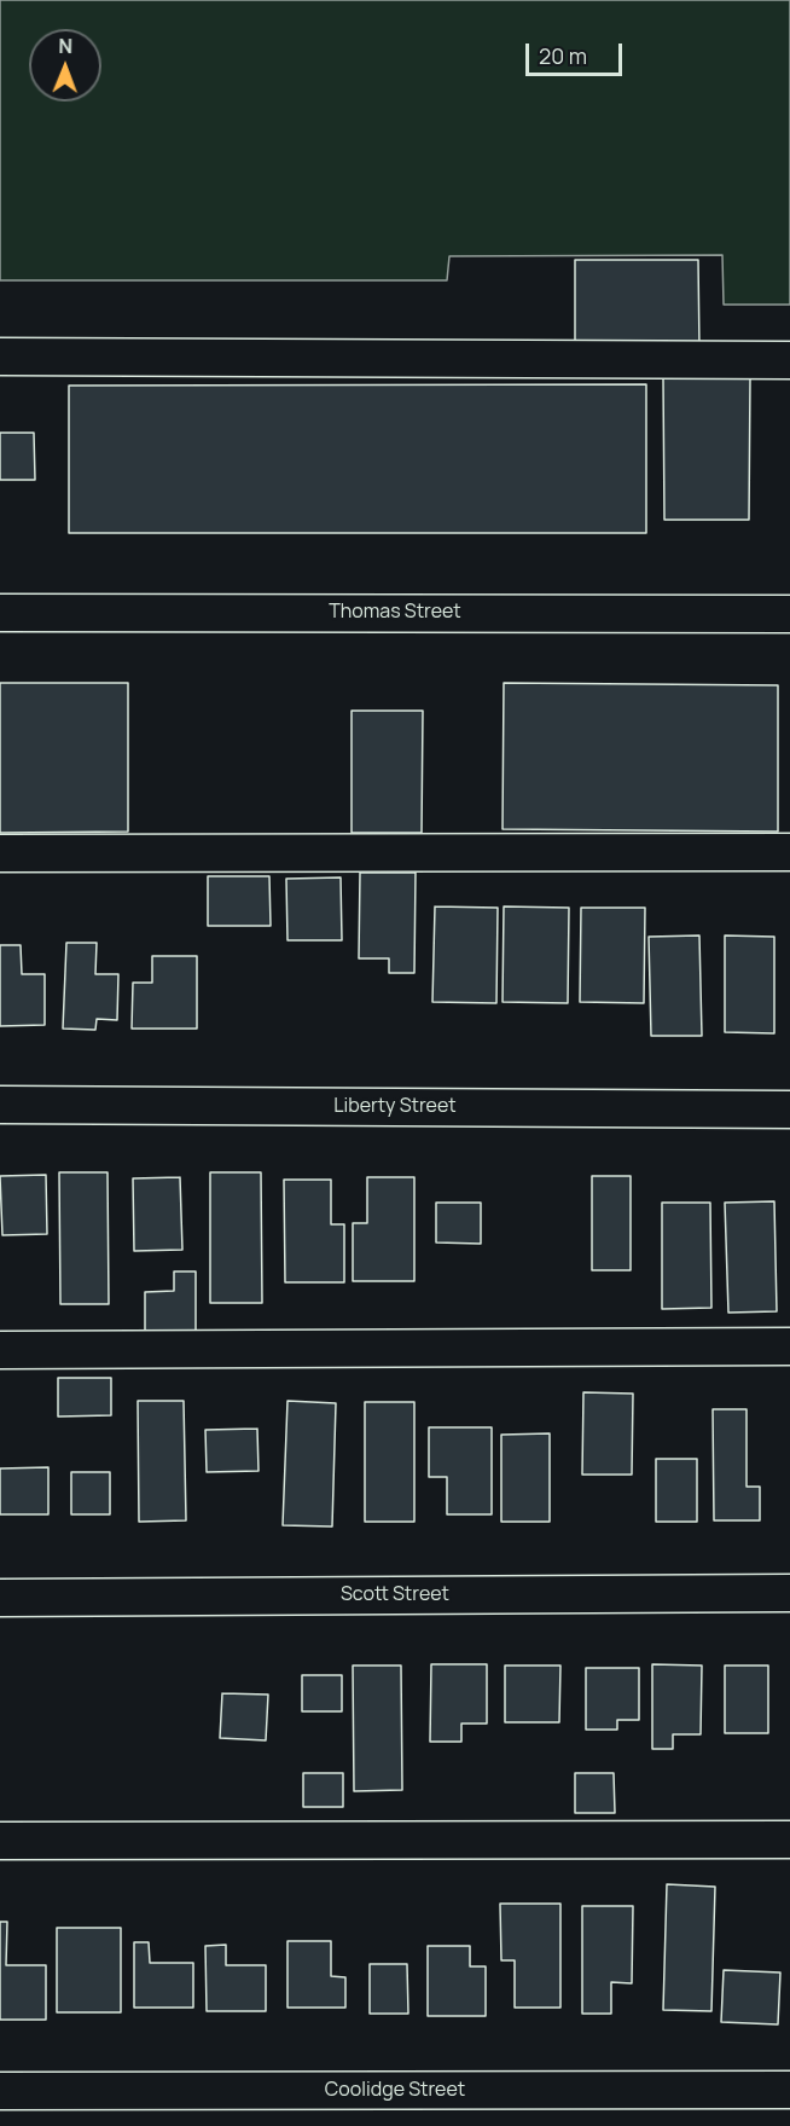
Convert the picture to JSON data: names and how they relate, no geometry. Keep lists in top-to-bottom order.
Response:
{
  "streets": {
    "street": [
      "Thomas Street",
      "Liberty Street",
      "Scott Street",
      "Coolidge Street"
    ]
  },
  "scale_bar": "20 m",
  "north": "top"
}
